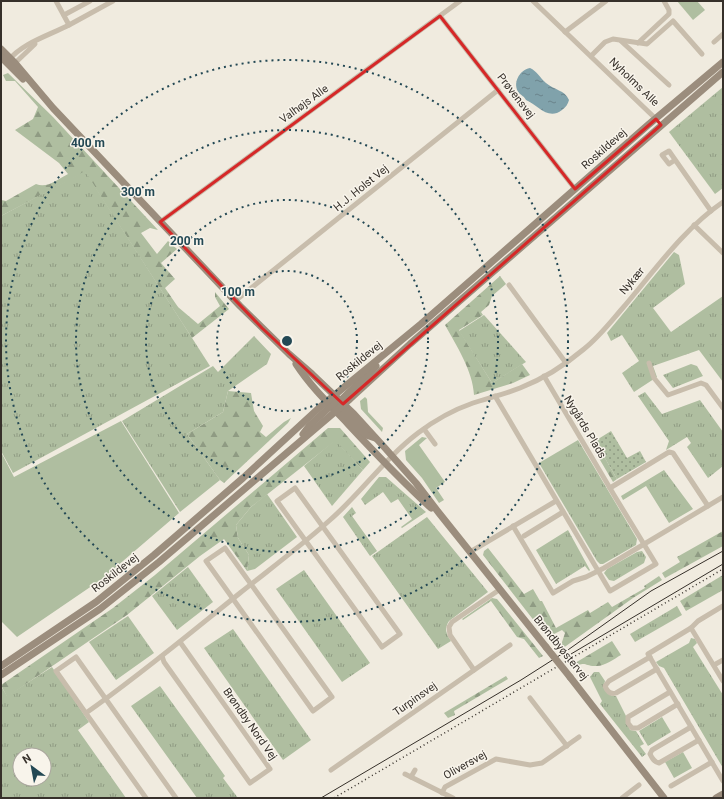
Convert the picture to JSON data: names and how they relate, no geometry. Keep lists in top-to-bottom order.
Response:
{
  "streets": {
    "main road": ["Nyholms Alle", "Roskildevej", "Brøndbyøstervej"],
    "street": [
      "Prøvensvej",
      "Valhøjs Alle",
      "H.J. Holst Vej",
      "Nykær",
      "Nygårds Plads",
      "Turpinsvej",
      "Brøndby Nord Vej",
      "Oliversvej"
    ]
  },
  "crossings": [
    ["Nyholms Alle", "Roskildevej"],
    ["Prøvensvej", "Valhøjs Alle"],
    ["Prøvensvej", "Roskildevej"],
    ["Prøvensvej", "H.J. Holst Vej"],
    ["Roskildevej", "Brøndbyøstervej"],
    ["Nykær", "Nygårds Plads"],
    ["Nykær", "Brøndbyøstervej"]
  ],
  "north": "top left",
  "rings": [
    "400 m",
    "300 m",
    "200 m",
    "100 m"
  ]
}
